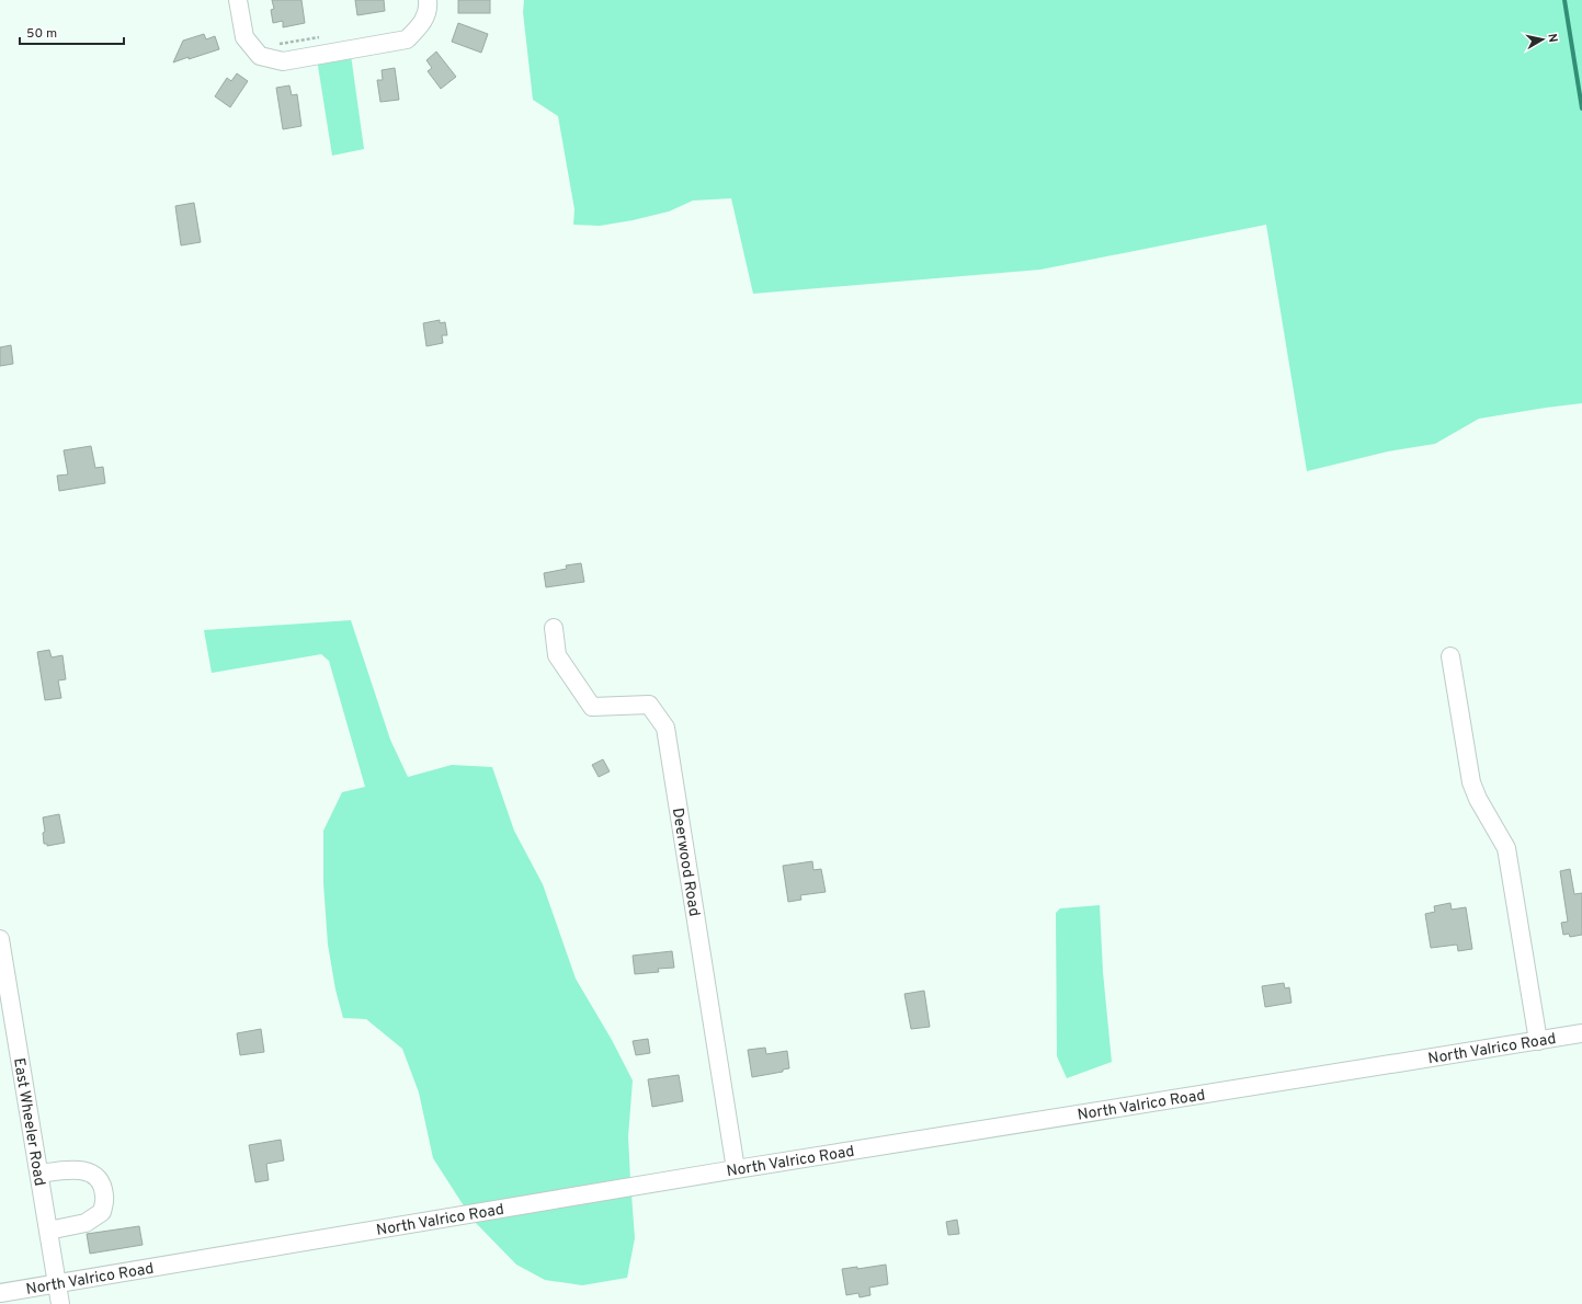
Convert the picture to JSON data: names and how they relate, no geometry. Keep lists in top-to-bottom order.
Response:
{
  "streets": {
    "street": ["Deerwood Road", "North Valrico Road", "East Wheeler Road"]
  },
  "crossings": [
    ["Deerwood Road", "North Valrico Road"],
    ["North Valrico Road", "East Wheeler Road"]
  ],
  "scale_bar": "50 m",
  "north": "right"
}
